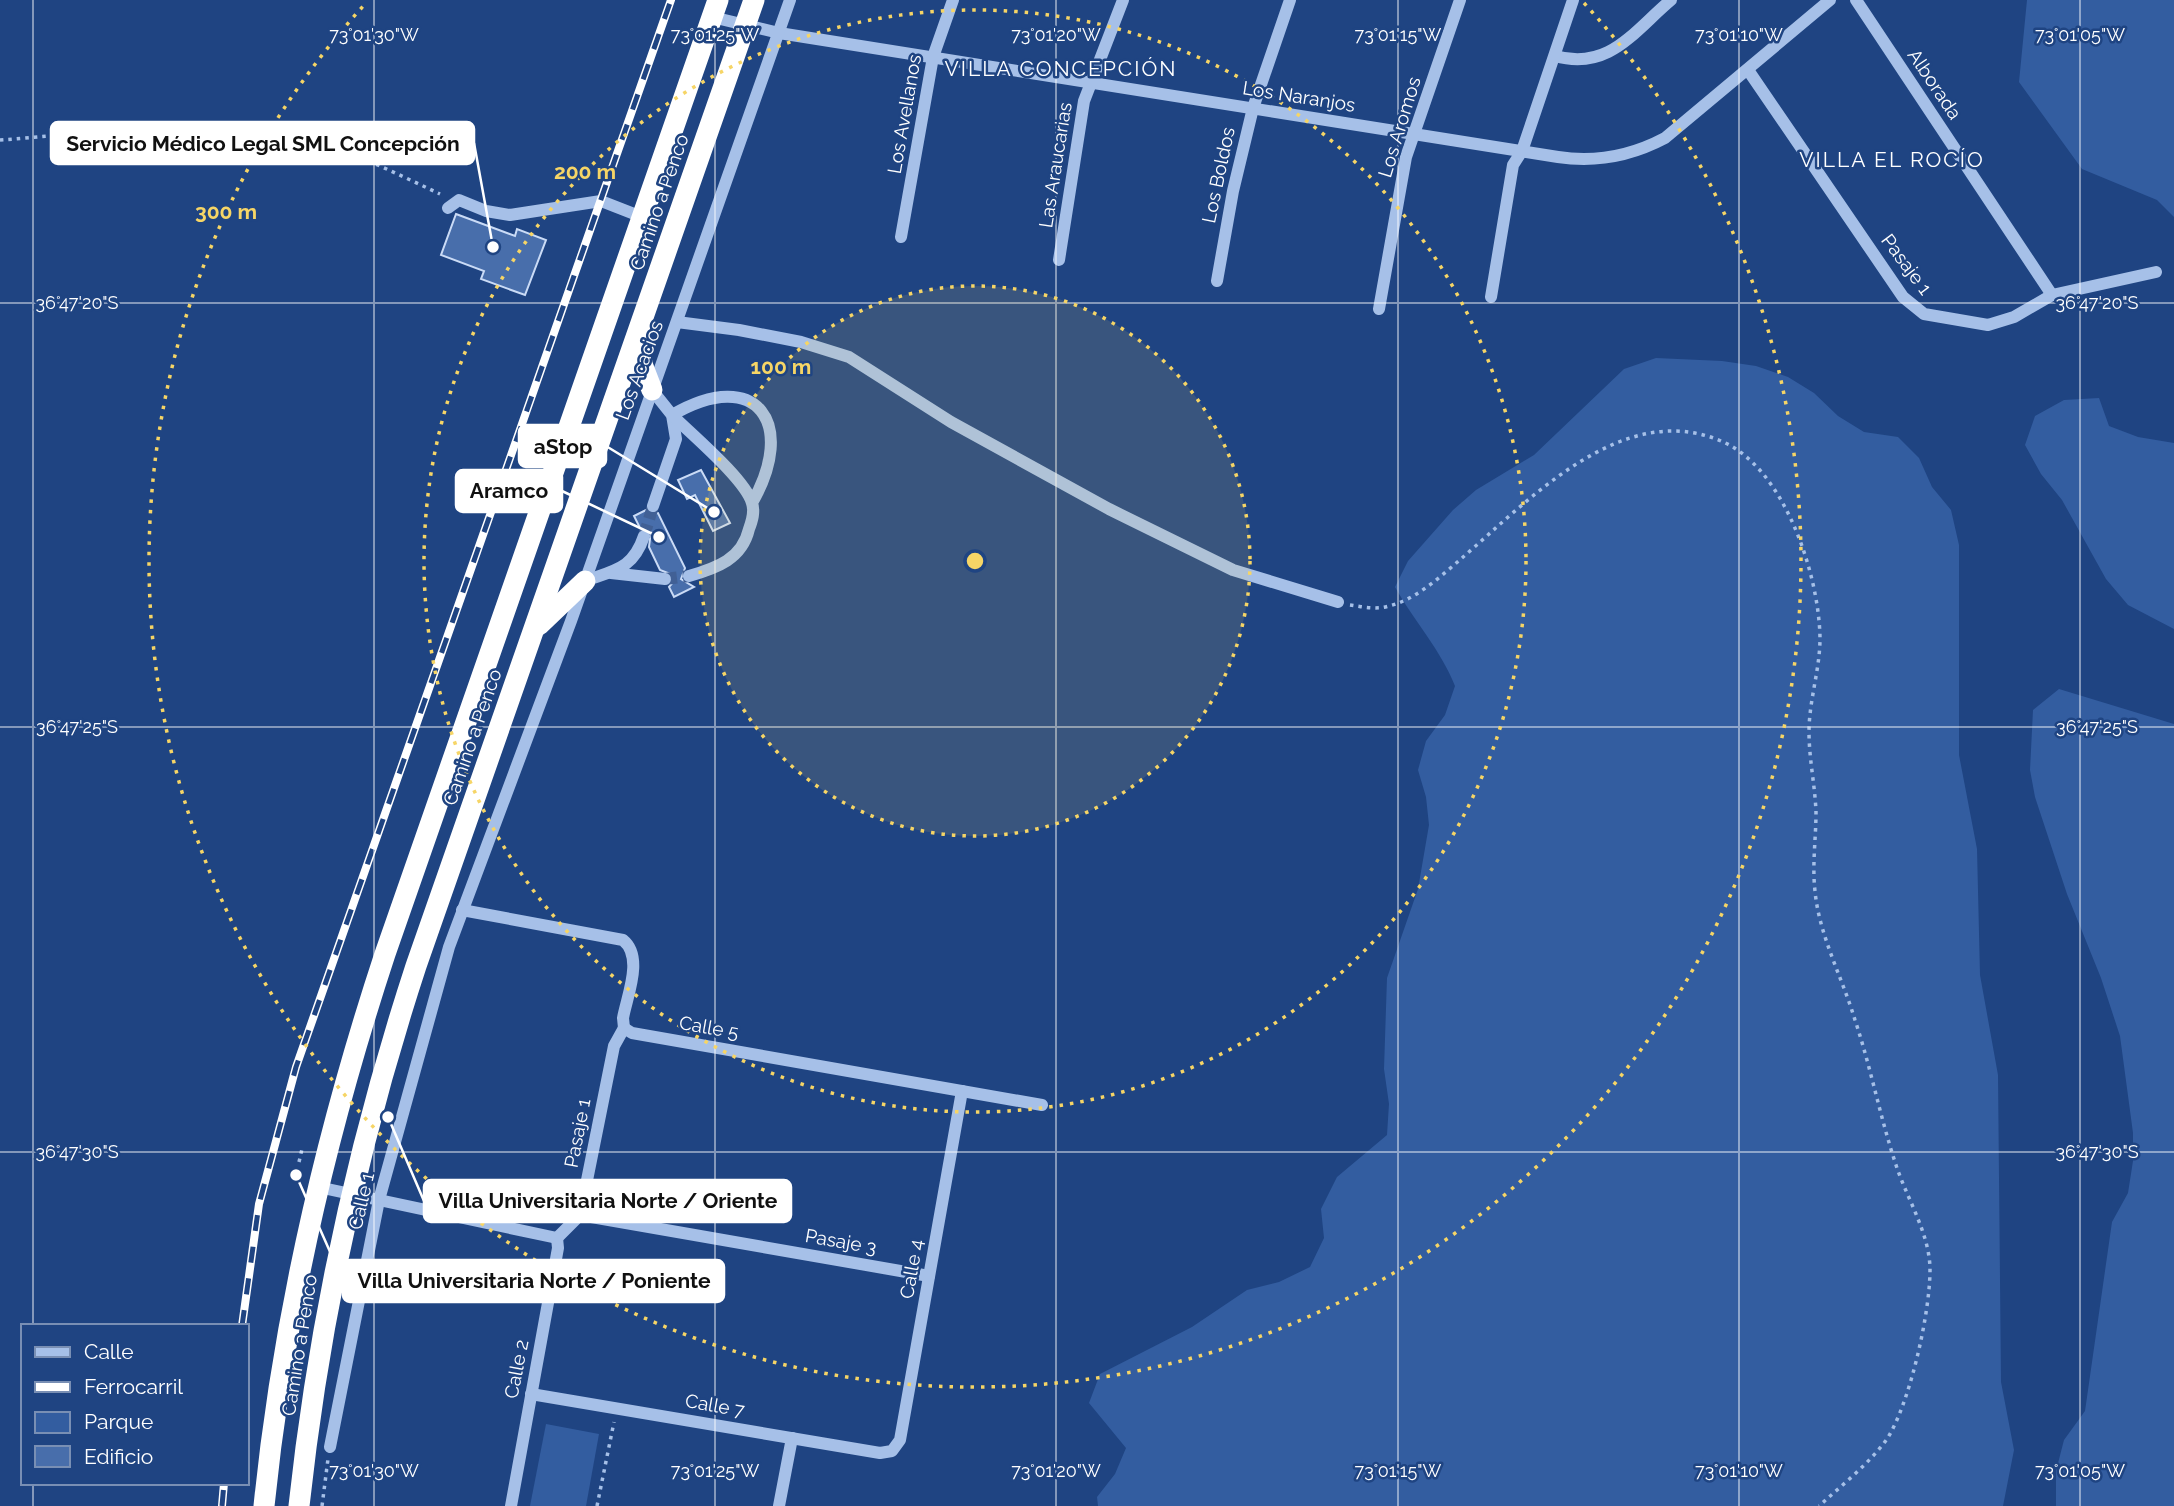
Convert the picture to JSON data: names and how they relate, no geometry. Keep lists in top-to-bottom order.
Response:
{
  "streets": {
    "highway": ["Camino a Penco"],
    "street": [
      "Alborada",
      "Los Naranjos",
      "Los Avellanos",
      "Los Aromos",
      "Las Araucarias",
      "Los Boldos",
      "Pasaje 1",
      "Los Acacios",
      "Calle 5",
      "Calle 1",
      "Pasaje 3",
      "Calle 4",
      "Calle 2",
      "Calle 7"
    ]
  },
  "crossings": [
    ["Alborada", "Pasaje 1"],
    ["Los Naranjos", "Los Avellanos"],
    ["Los Naranjos", "Los Aromos"],
    ["Los Naranjos", "Las Araucarias"],
    ["Los Naranjos", "Los Boldos"],
    ["Los Naranjos", "Camino a Penco"],
    ["Los Naranjos", "Pasaje 1"],
    ["Los Naranjos", "Los Acacios"],
    ["Pasaje 1", "Calle 5"],
    ["Pasaje 1", "Pasaje 3"],
    ["Los Acacios", "Calle 1"],
    ["Calle 5", "Calle 4"],
    ["Pasaje 3", "Calle 4"],
    ["Calle 4", "Calle 7"],
    ["Calle 2", "Calle 7"]
  ],
  "districts": ["VILLA CONCEPCIÓN", "VILLA EL ROCÍO"],
  "places": [
    "Servicio Médico Legal SML Concepción",
    "aStop",
    "Aramco",
    "Villa Universitaria Norte / Oriente",
    "Villa Universitaria Norte / Poniente"
  ],
  "legend": [
    "Calle",
    "Ferrocarril",
    "Parque",
    "Edificio"
  ],
  "coordinates": [
    "73°01'30\"W",
    "73°01'25\"W",
    "73°01'20\"W",
    "73°01'15\"W",
    "73°01'10\"W",
    "73°01'05\"W",
    "36°47'20\"S",
    "36°47'25\"S",
    "36°47'30\"S"
  ],
  "rings": ["200 m", "300 m", "100 m"]
}
